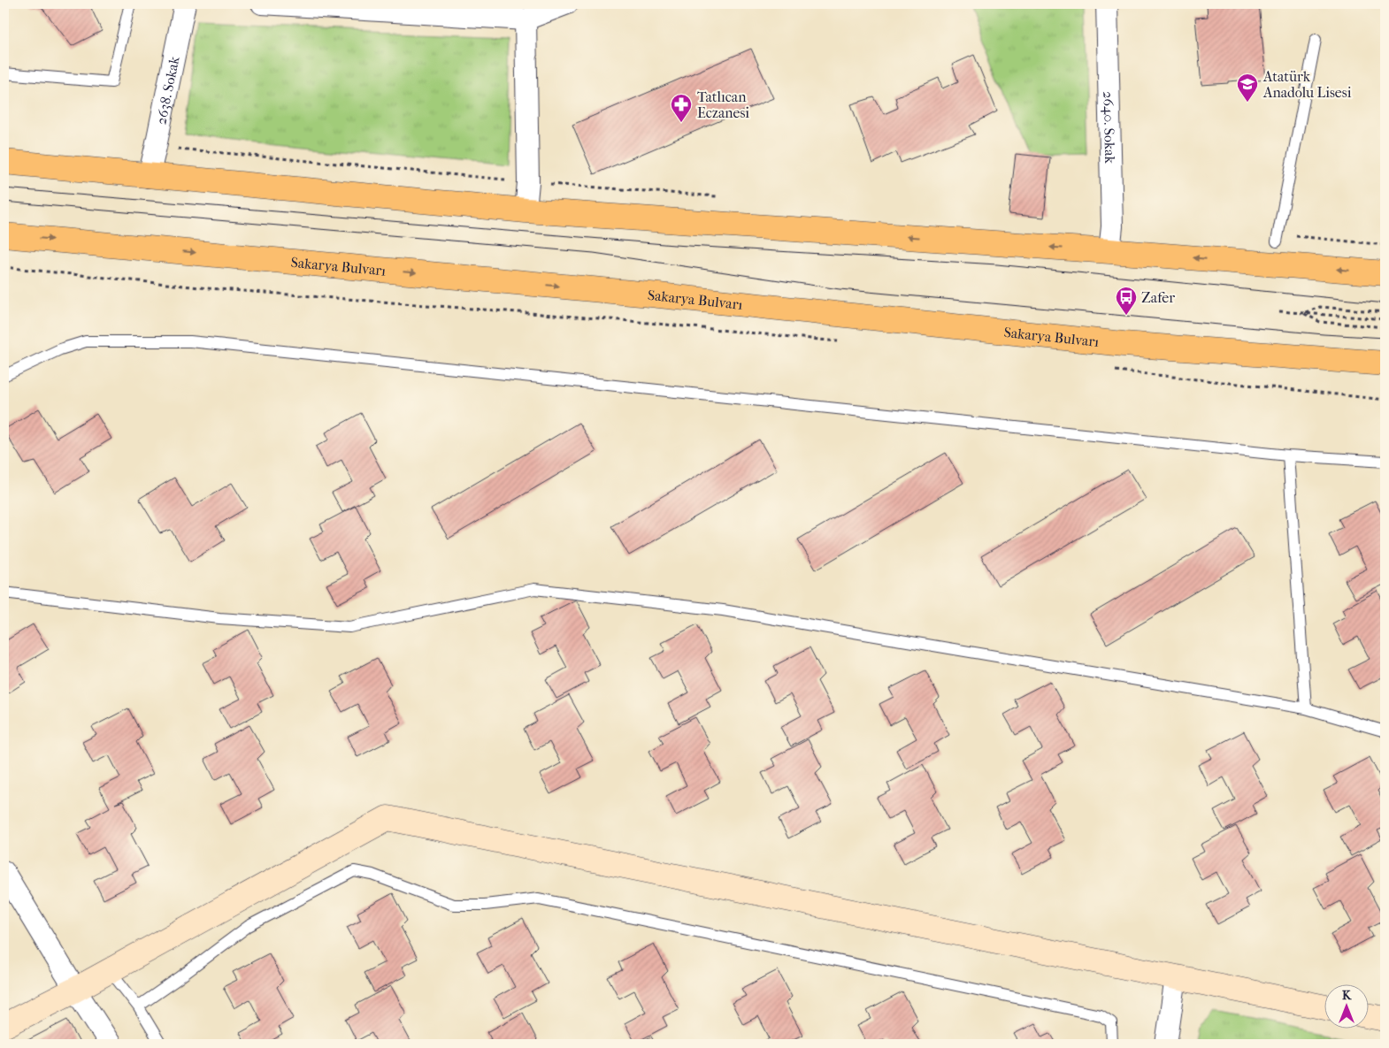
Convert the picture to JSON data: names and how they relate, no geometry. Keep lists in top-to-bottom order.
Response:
{
  "streets": {
    "main road": ["Sakarya Bulvarı"],
    "street": ["2638. Sokak", "2640. Sokak"]
  },
  "places": {
    "school or university": ["Atatürk Anadolu Lisesi"],
    "pharmacy": ["Tatlıcan Eczanesi"],
    "bus stop": ["Zafer"]
  },
  "north": "top"
}
